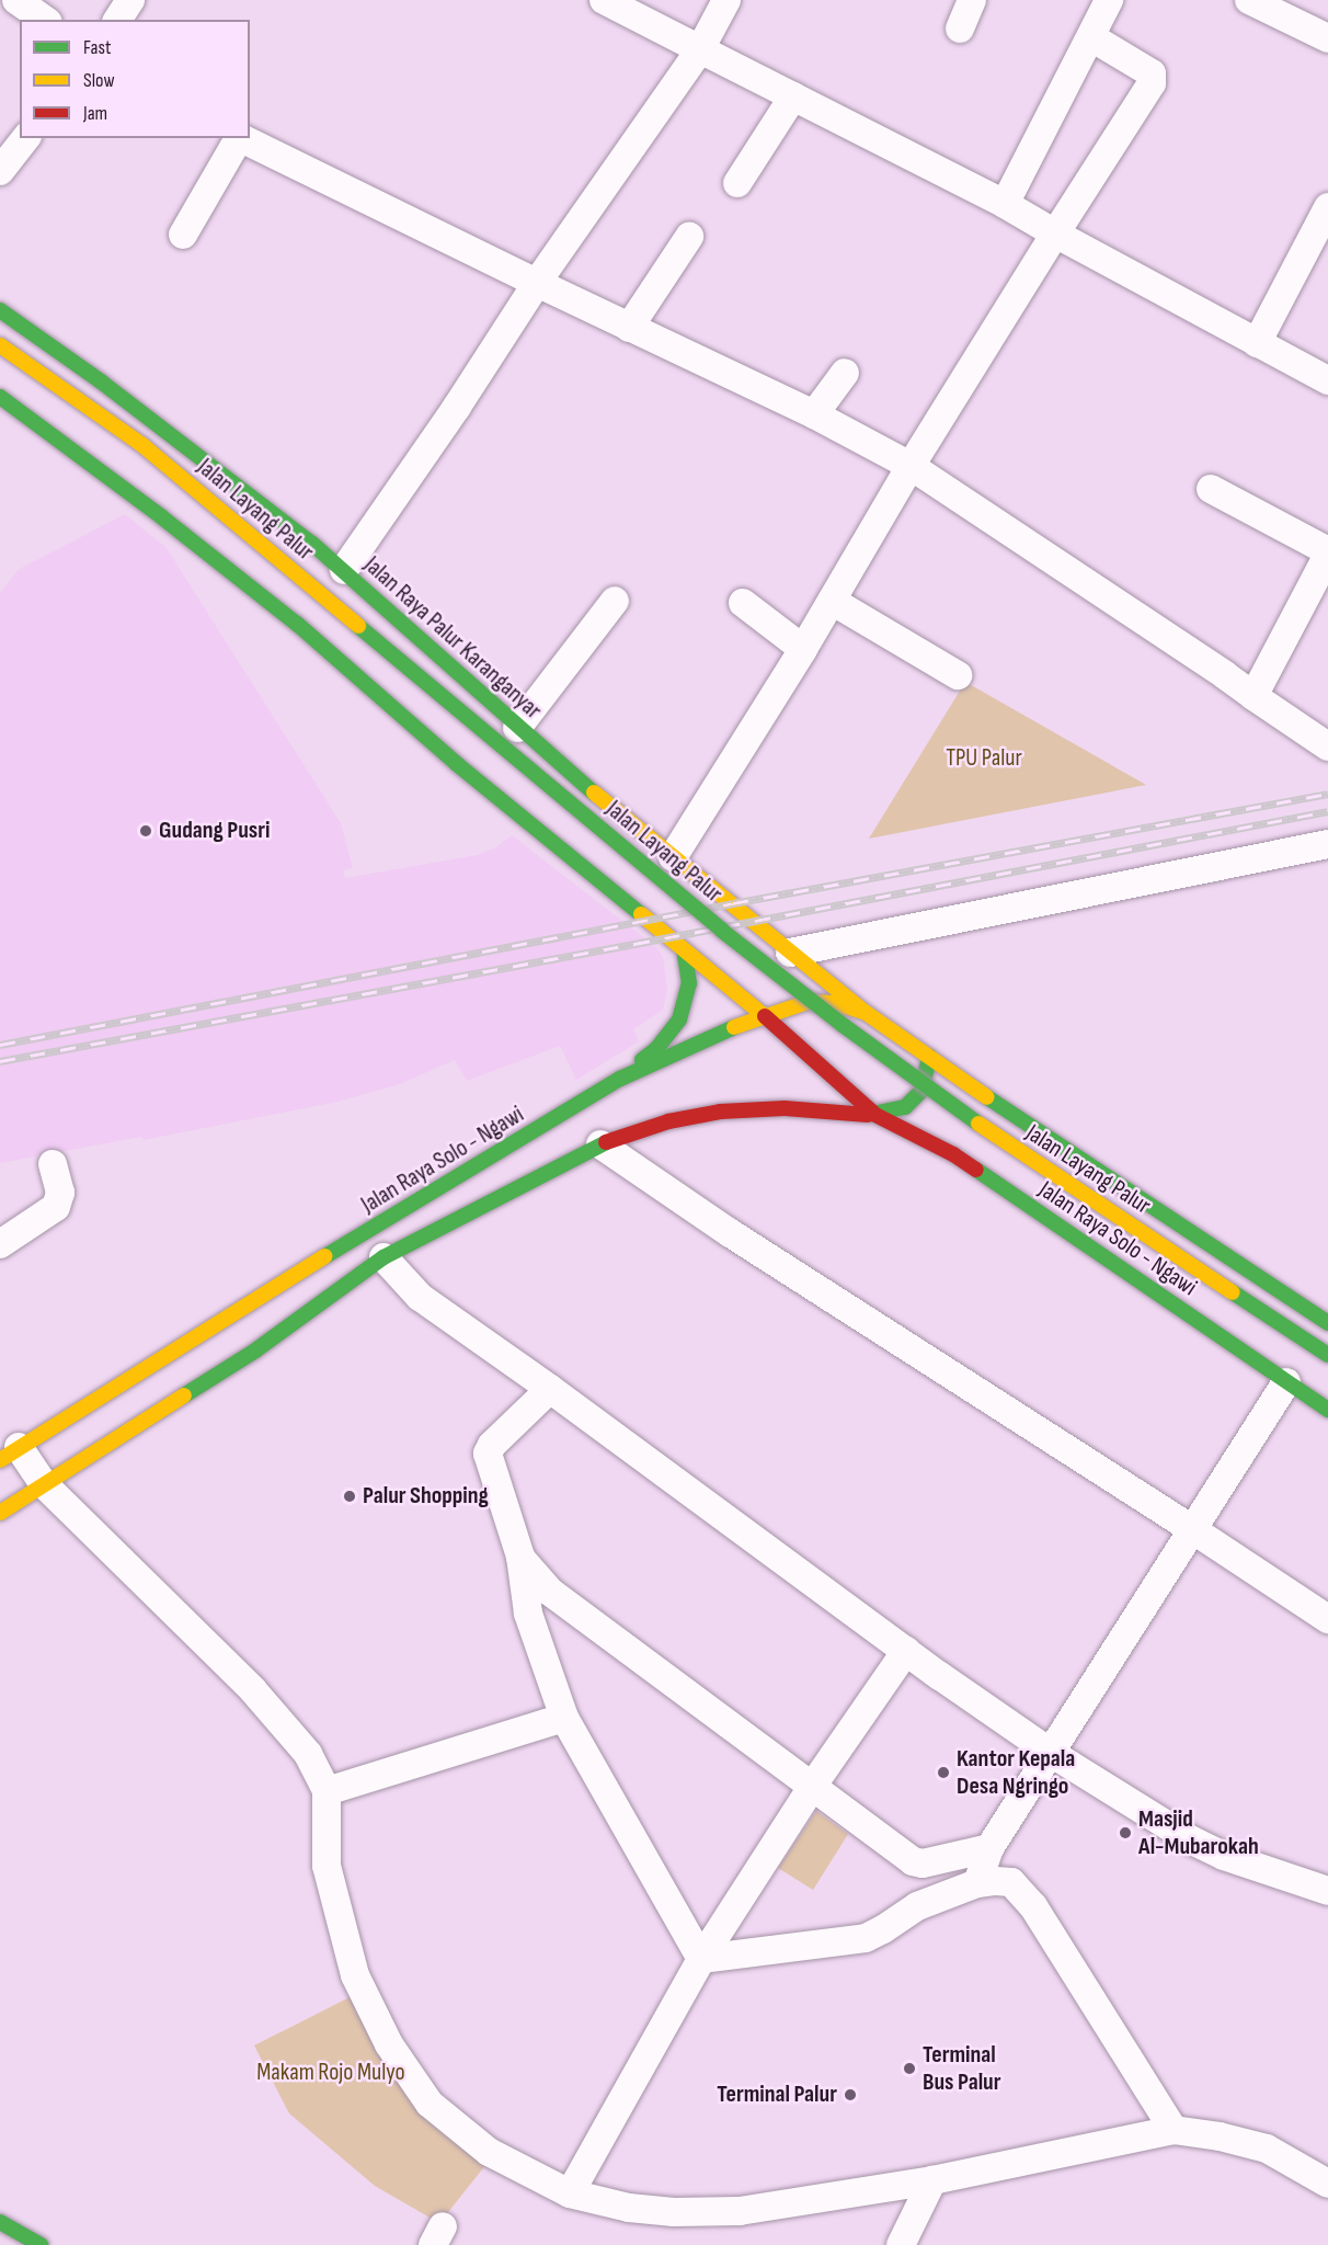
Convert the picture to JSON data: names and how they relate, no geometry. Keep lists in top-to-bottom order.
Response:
{
  "streets": {
    "main road": ["Jalan Layang Palur", "Jalan Raya Palur Karanganyar", "Jalan Raya Solo - Ngawi"]
  },
  "crossings": [
    ["Jalan Raya Palur Karanganyar", "Jalan Raya Solo - Ngawi"]
  ],
  "parks": ["TPU Palur", "Makam Rojo Mulyo"],
  "places": [
    "Gudang Pusri",
    "Palur Shopping",
    "Kantor Kepala Desa Ngringo",
    "Masjid Al-Mubarokah",
    "Terminal Bus Palur",
    "Terminal Palur"
  ],
  "legend": ["Fast", "Slow", "Jam"]
}
